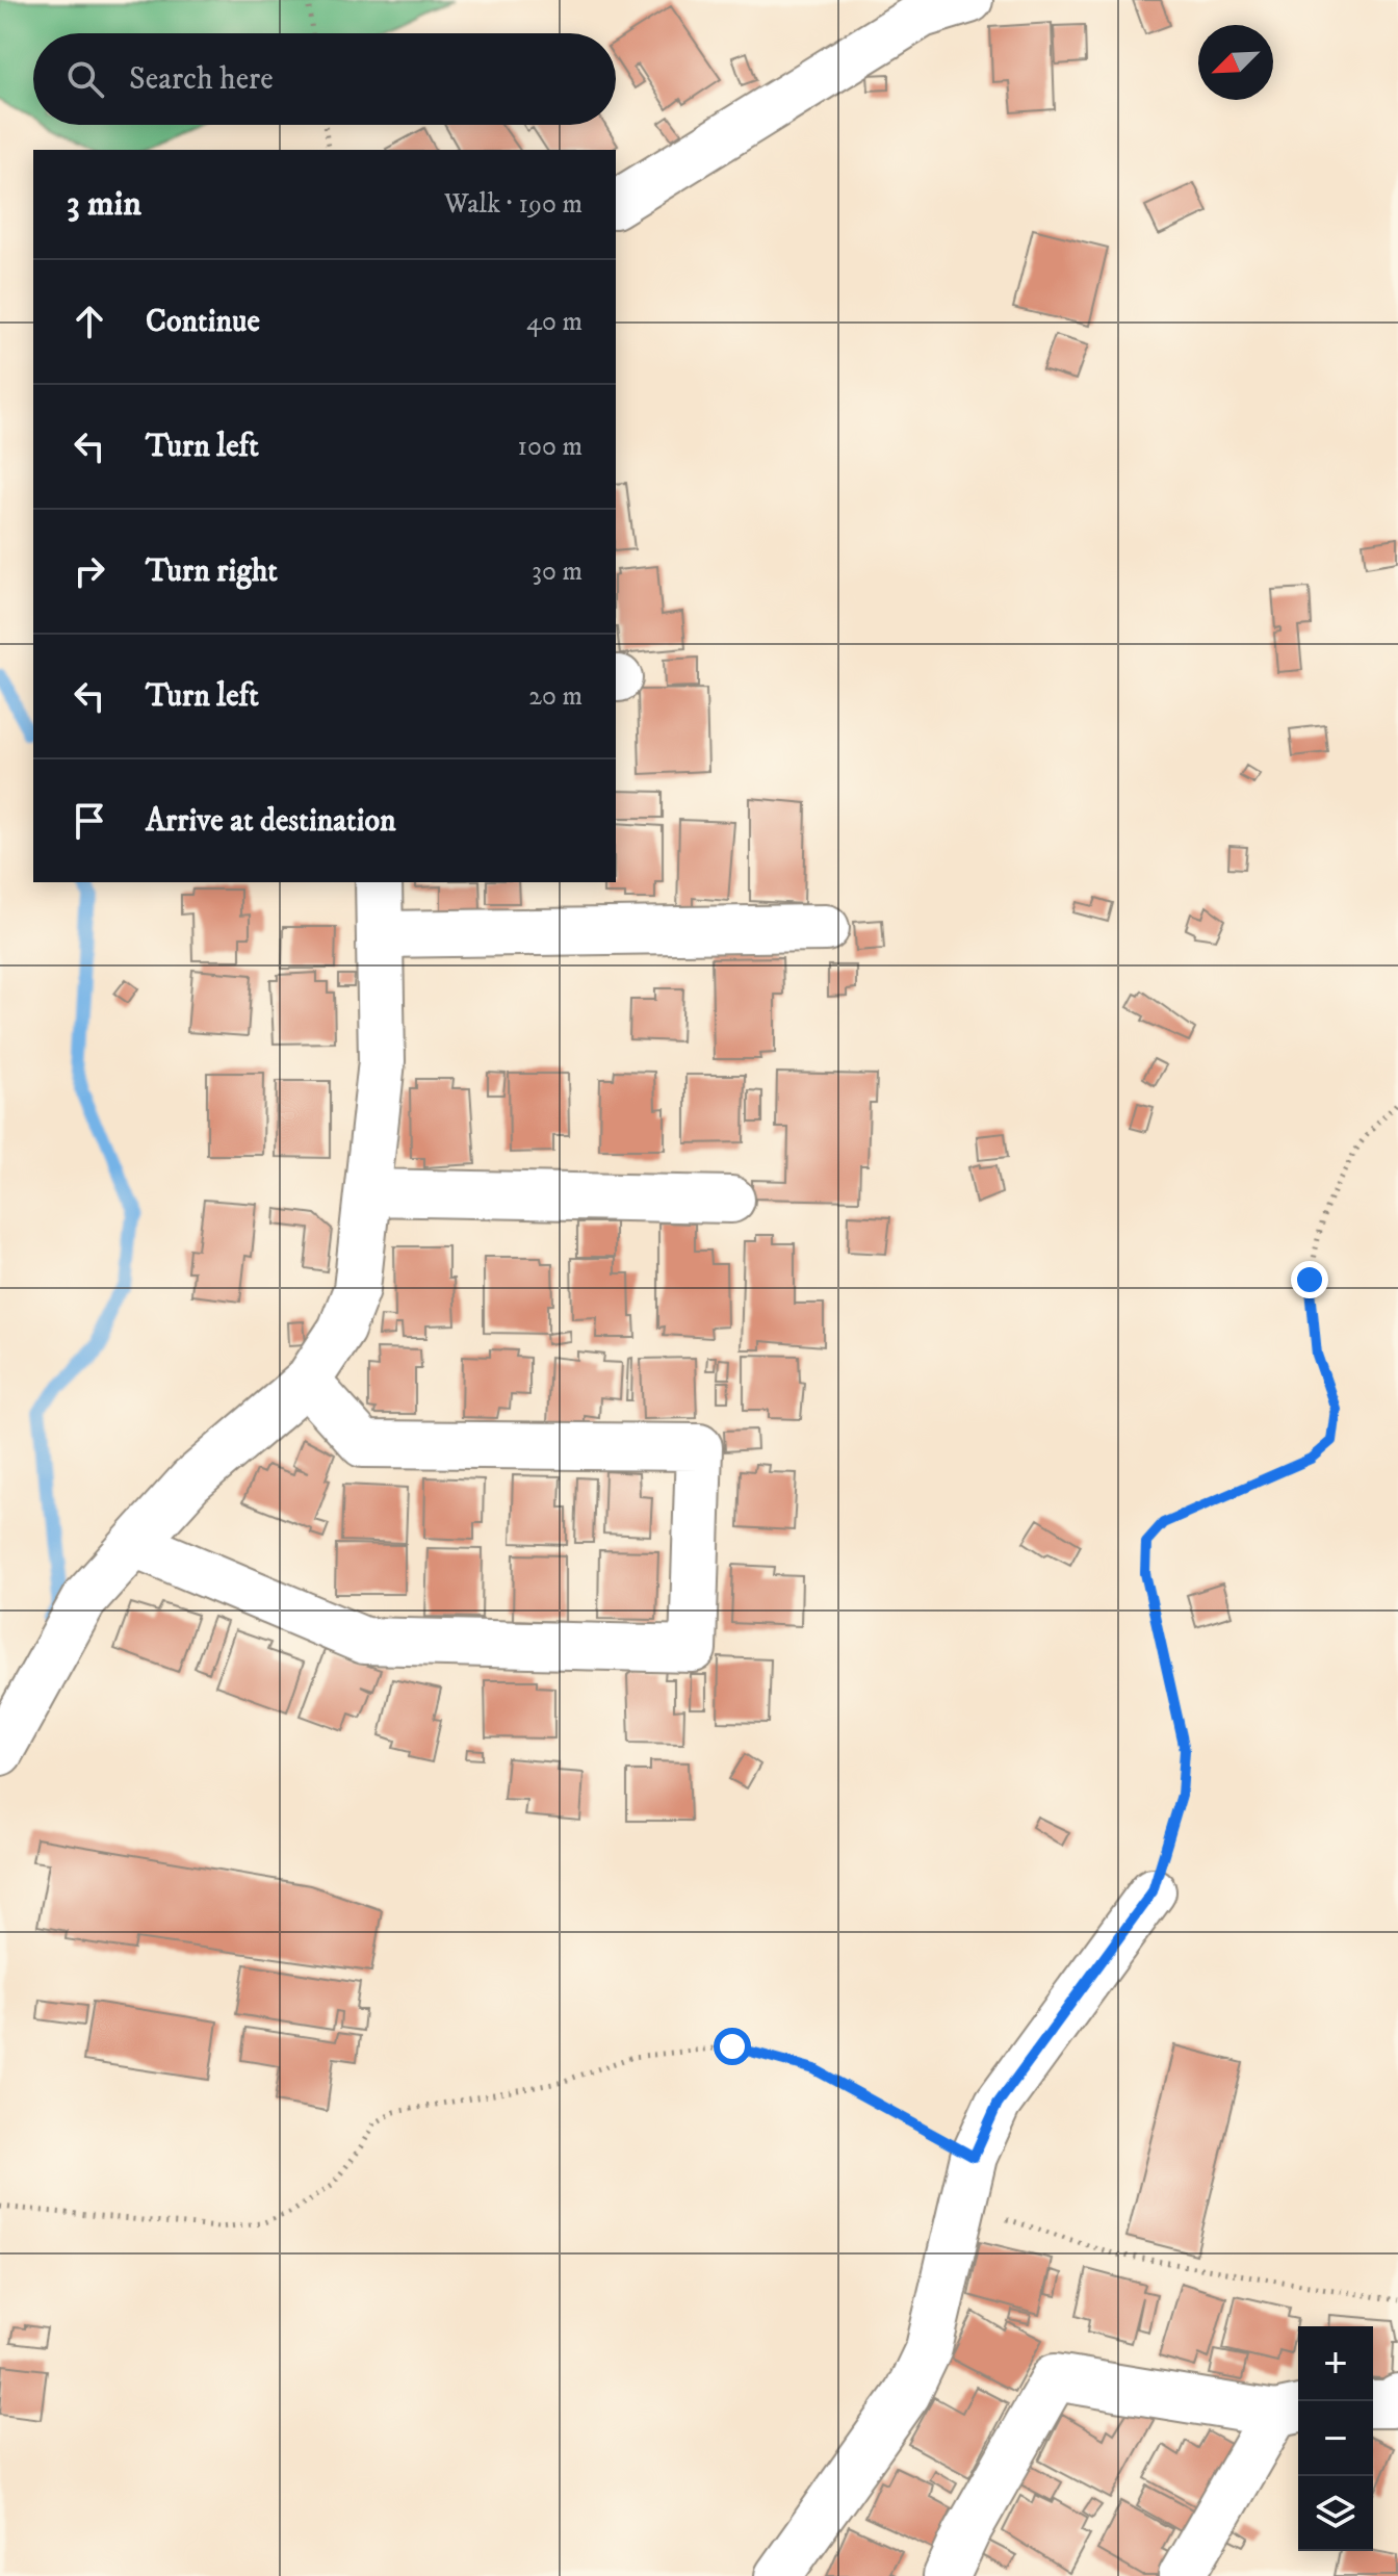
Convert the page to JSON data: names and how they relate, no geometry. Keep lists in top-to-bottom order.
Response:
{
  "north": "bottom left",
  "page": {
    "search": "Search here",
    "heading": ["3 min", "Walk · 190 m"],
    "list": [
      ["Continue", "40 m"],
      ["Turn left", "100 m"],
      ["Turn right", "30 m"],
      ["Turn left", "20 m"],
      "Arrive at destination"
    ],
    "map_buttons": ["+", "−"]
  }
}
